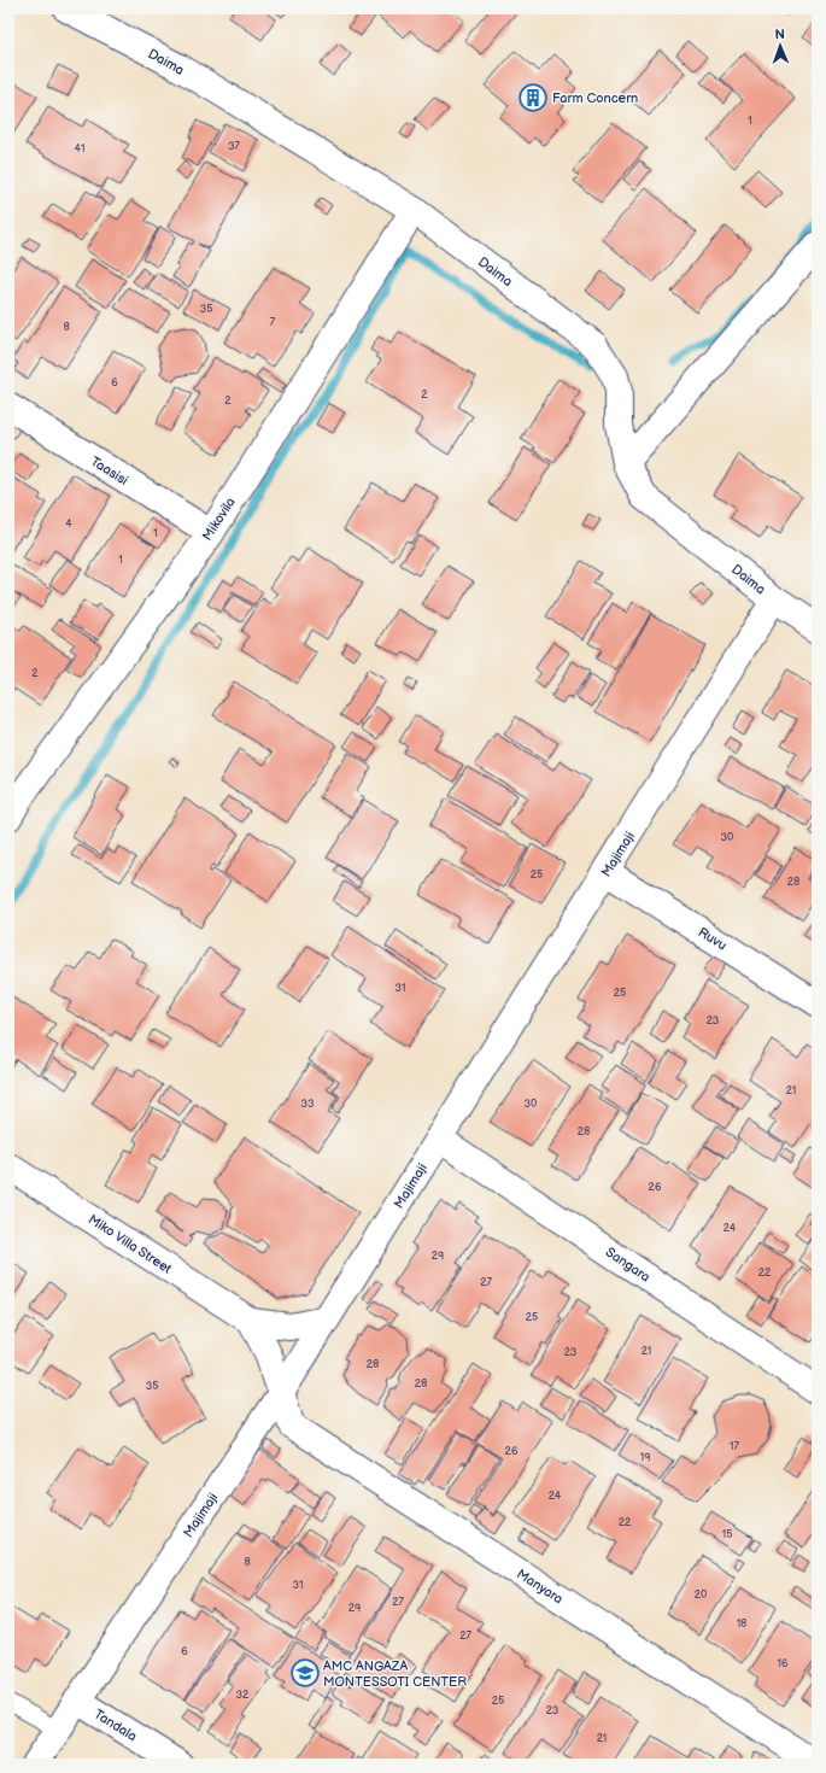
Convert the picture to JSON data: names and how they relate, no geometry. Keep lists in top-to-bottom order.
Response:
{
  "streets": {
    "street": [
      "Daima",
      "Taasisi",
      "Mikovila",
      "Majimaji",
      "Ruvu",
      "Miko Villa Street",
      "Sangara",
      "Manyara",
      "Tandala"
    ]
  },
  "crossings": [
    ["Daima", "Mikovila"],
    ["Daima", "Majimaji"],
    ["Taasisi", "Mikovila"],
    ["Majimaji", "Ruvu"],
    ["Majimaji", "Sangara"],
    ["Majimaji", "Manyara"],
    ["Majimaji", "Tandala"],
    ["Miko Villa Street", "Manyara"]
  ],
  "places": {
    "building": ["Farm Concern"],
    "school or university": ["AMC ANGAZA MONTESSOTI CENTER"]
  },
  "house_numbers": [
    "1",
    "37",
    "41",
    "35",
    "7",
    "8",
    "6",
    "2",
    "2",
    "4",
    "1",
    "1",
    "2",
    "30",
    "25",
    "28",
    "31",
    "25",
    "23",
    "21",
    "33",
    "30",
    "28",
    "26",
    "24",
    "29",
    "22",
    "27",
    "25",
    "21",
    "23",
    "28",
    "28",
    "35",
    "17",
    "26",
    "19",
    "24",
    "22",
    "15",
    "8",
    "31",
    "20",
    "27",
    "29",
    "18",
    "27",
    "6",
    "16",
    "32",
    "25",
    "23",
    "21"
  ],
  "north": "top"
}
